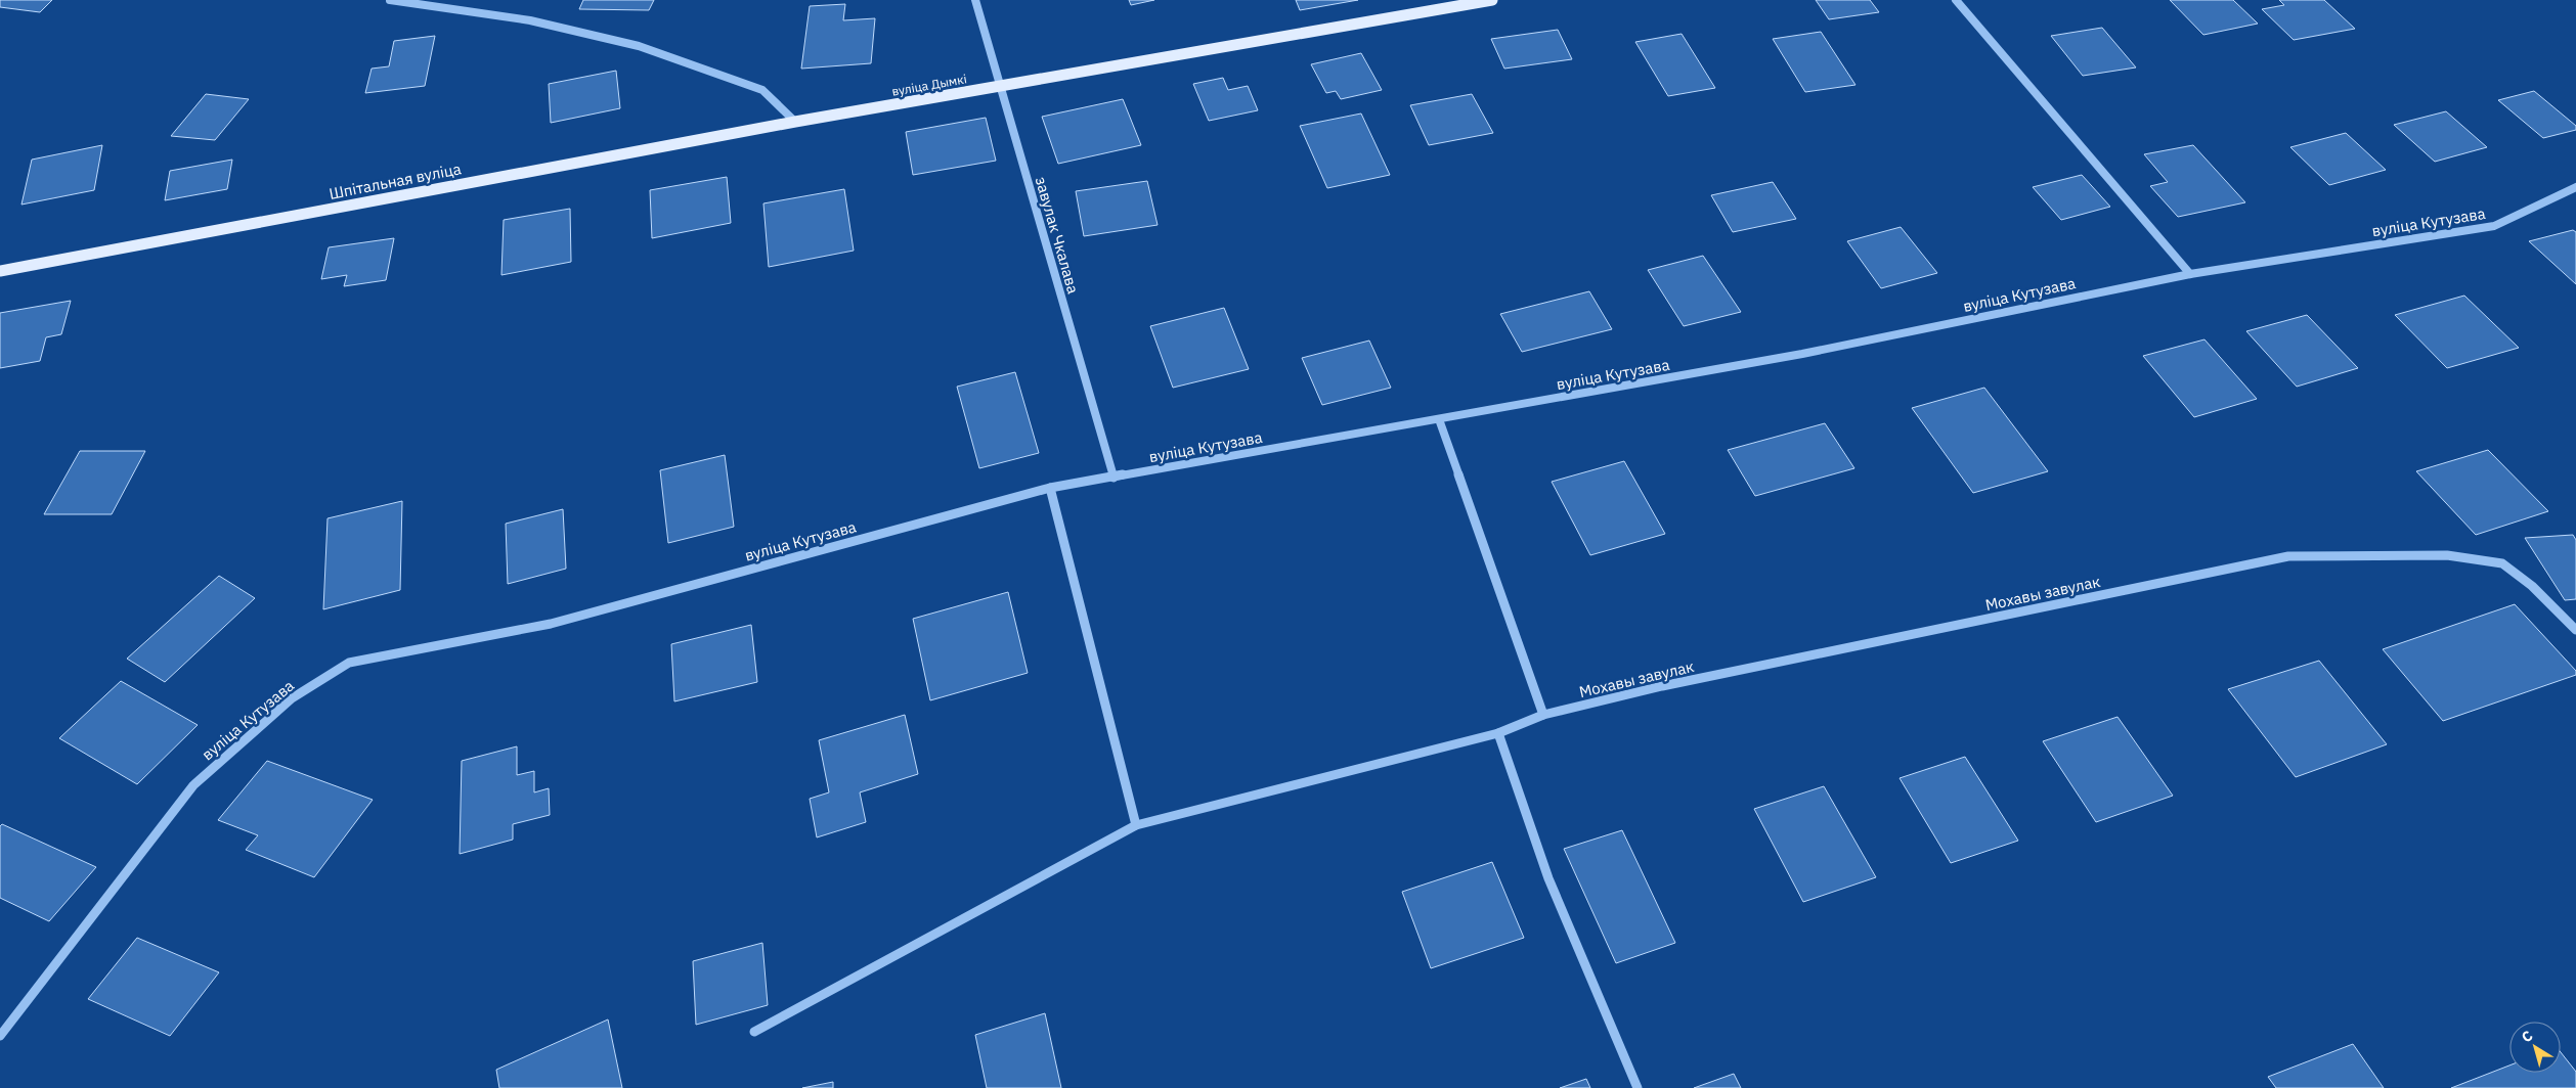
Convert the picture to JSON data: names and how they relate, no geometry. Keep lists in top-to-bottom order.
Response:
{
  "streets": {
    "main road": ["вуліца Дымкі", "Шпітальная вуліца"],
    "street": ["вуліца Кутузава", "завулак Чкалава", "Мохавы завулак"]
  },
  "crossings": [
    ["вуліца Дымкі", "Шпітальная вуліца"],
    ["вуліца Дымкі", "завулак Чкалава"],
    ["вуліца Кутузава", "завулак Чкалава"]
  ],
  "north": "top left"
}
